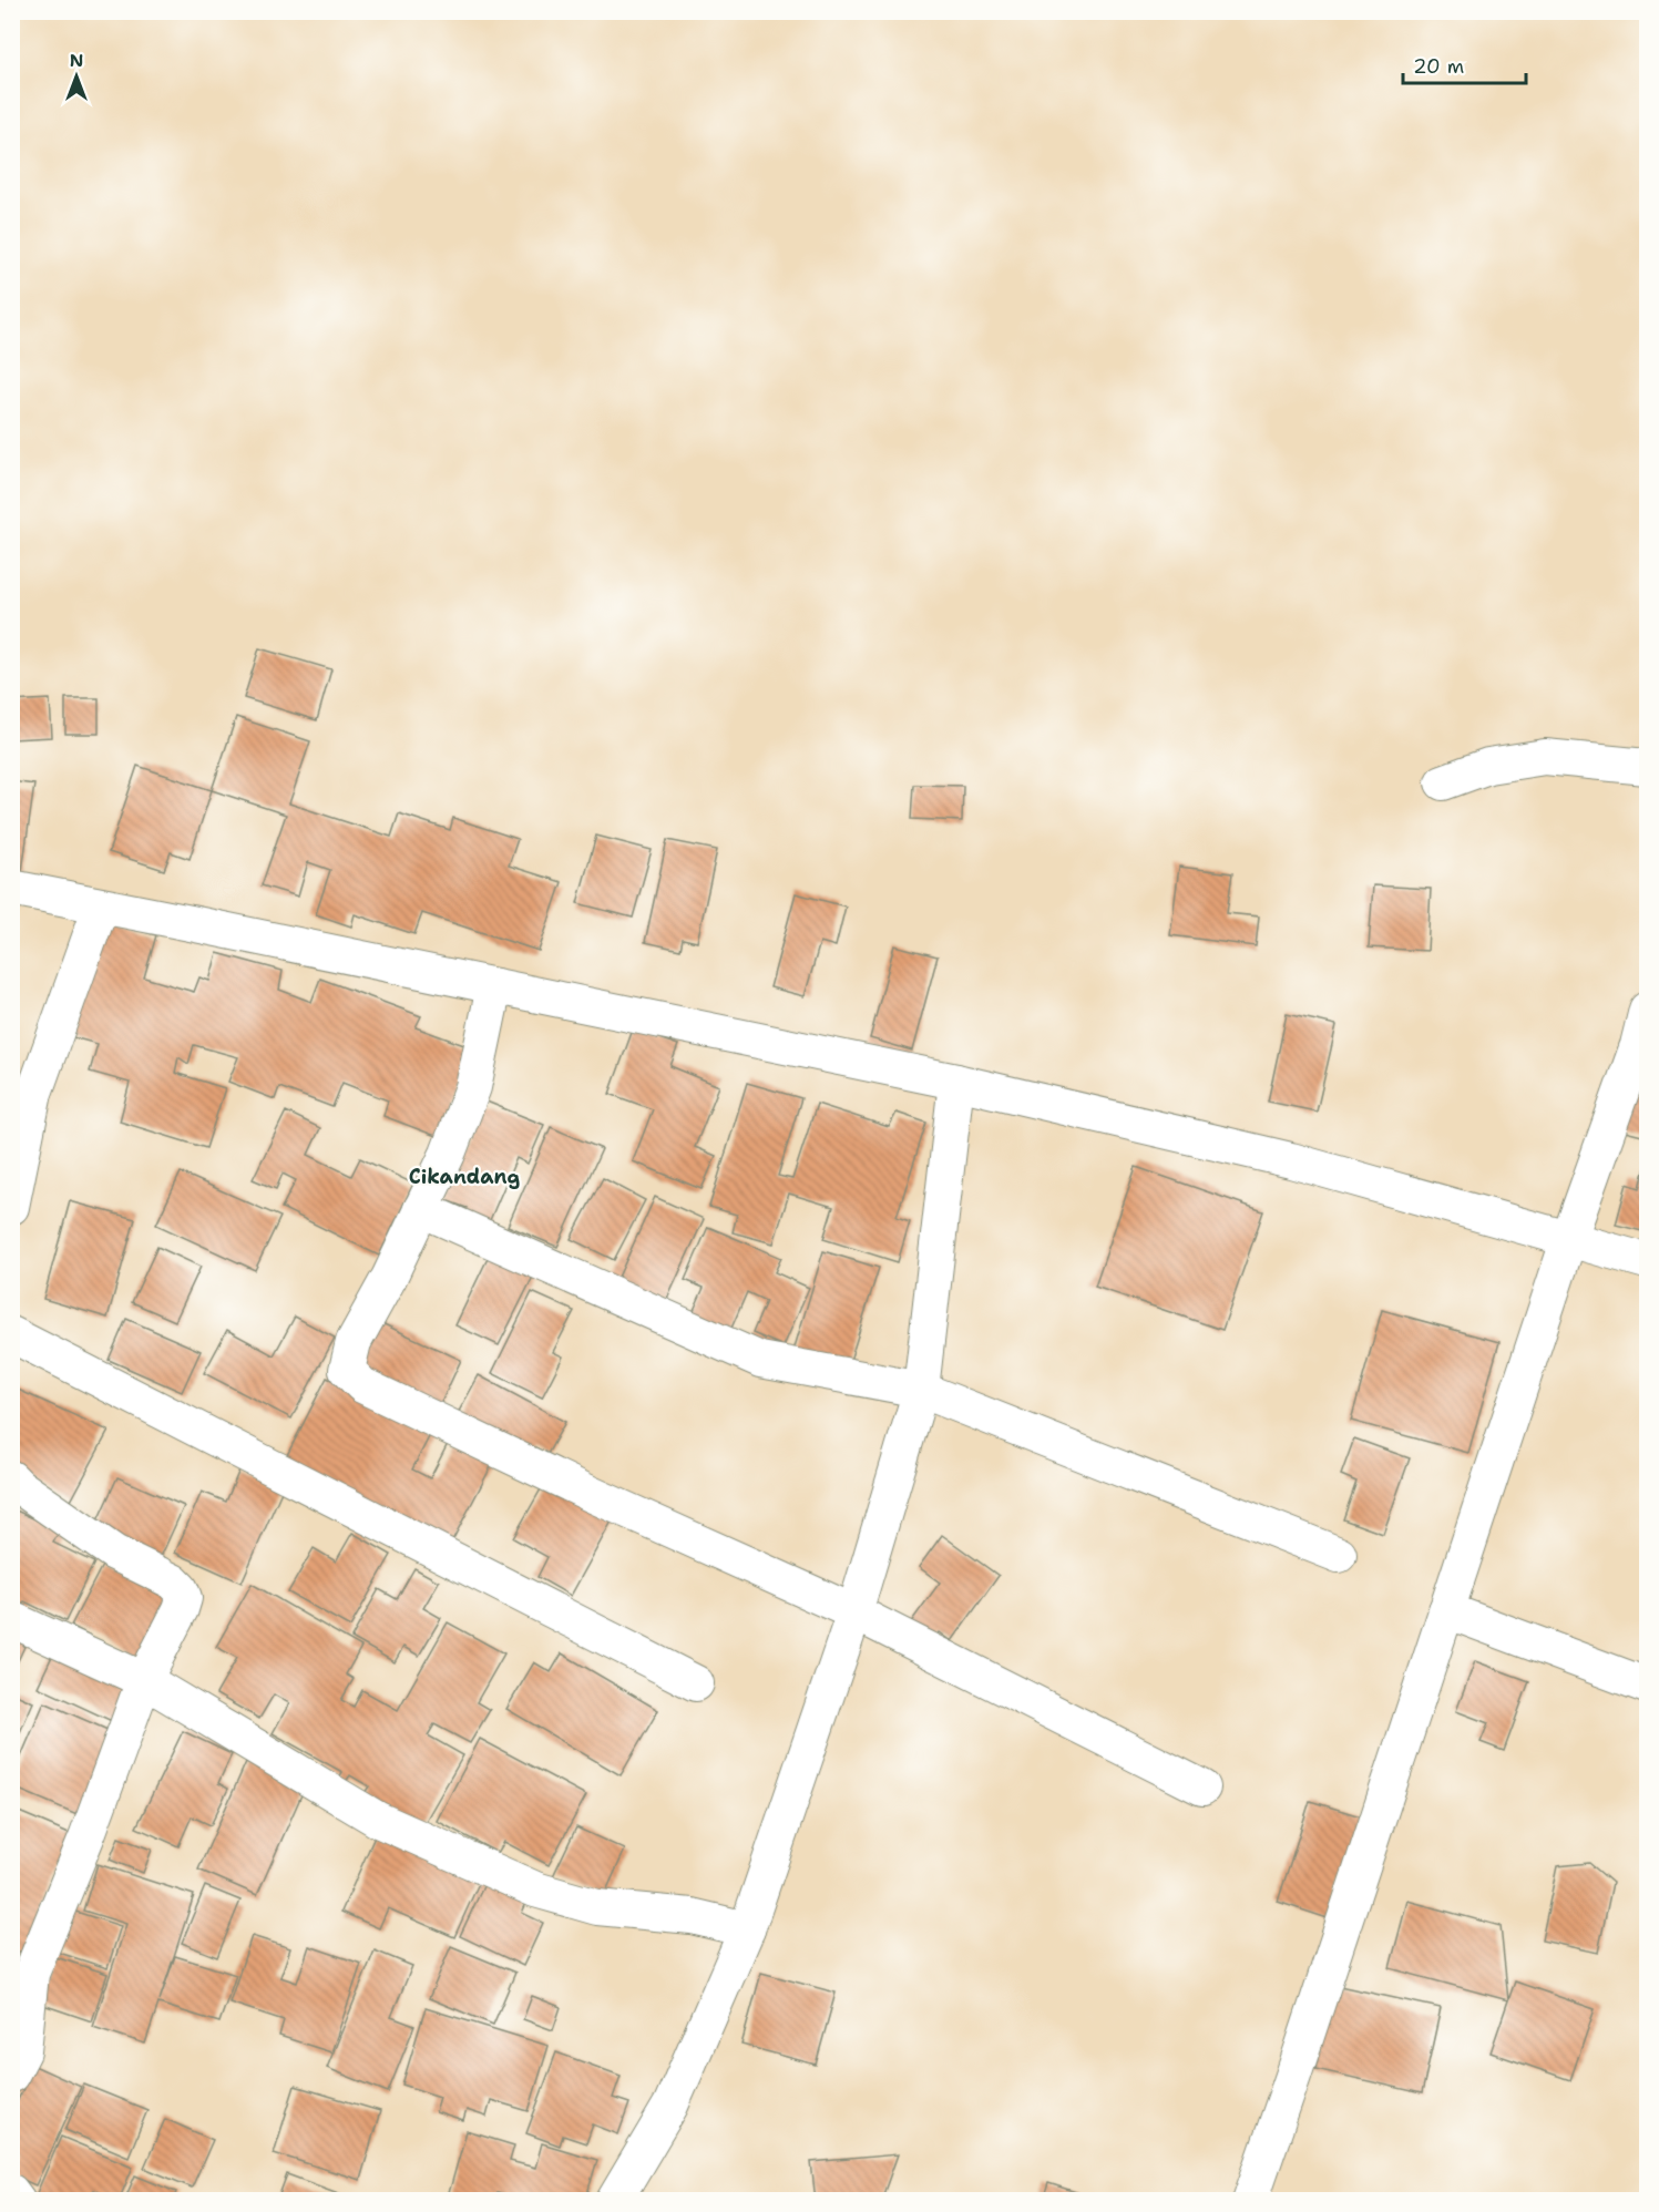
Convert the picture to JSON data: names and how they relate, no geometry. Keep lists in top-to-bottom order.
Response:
{
  "districts": ["Cikandang"],
  "scale_bar": "20 m",
  "north": "top"
}
